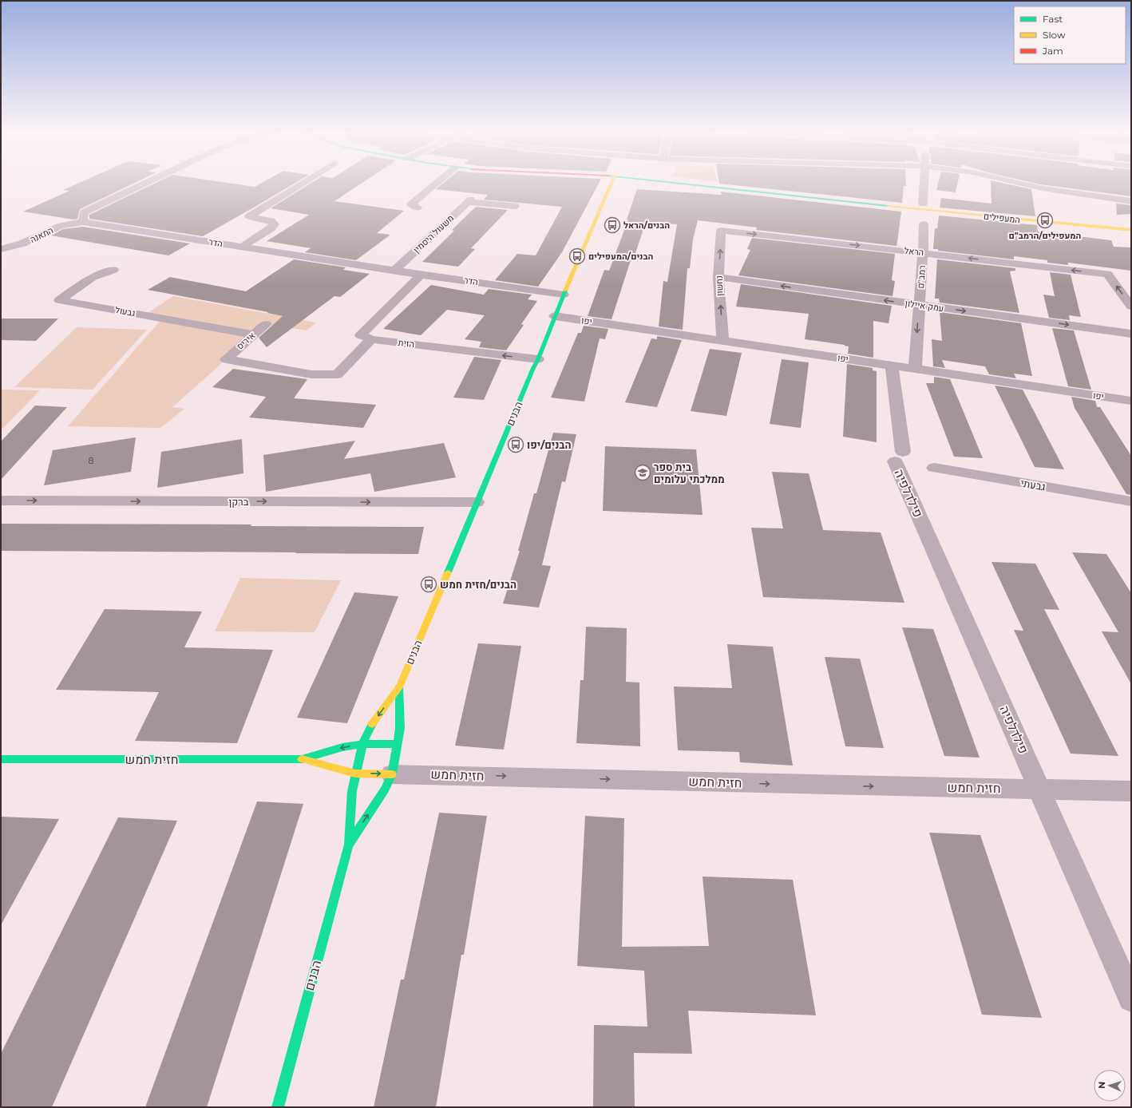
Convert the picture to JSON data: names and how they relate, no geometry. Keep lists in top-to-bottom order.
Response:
{
  "streets": {
    "street": [
      "המעפילים",
      "משעול היסמין",
      "התאנה",
      "הדר",
      "הראל",
      "רמב\"ם",
      "נחשון",
      "עמק איילון",
      "גבעול",
      "יפו",
      "איריס",
      "הזית",
      "הבנים",
      "גבעתי",
      "פילדלפיה",
      "ברקן",
      "חזית חמש"
    ]
  },
  "crossings": [
    ["משעול היסמין", "הדר"],
    ["התאנה", "הדר"],
    ["הדר", "הבנים"],
    ["הראל", "רמב\"ם"],
    ["הראל", "נחשון"],
    ["רמב\"ם", "עמק איילון"],
    ["רמב\"ם", "יפו"],
    ["נחשון", "עמק איילון"],
    ["נחשון", "יפו"],
    ["גבעול", "איריס"],
    ["יפו", "הבנים"],
    ["יפו", "פילדלפיה"],
    ["איריס", "הזית"],
    ["הזית", "הבנים"],
    ["הבנים", "ברקן"],
    ["הבנים", "חזית חמש"],
    ["פילדלפיה", "חזית חמש"]
  ],
  "one_way": [
    "רמב\"ם",
    "נחשון",
    "הזית",
    "ברקן",
    "חזית חמש"
  ],
  "places": {
    "bus stop": [
      "המעפילים/הרמב״ם",
      "הבנים/הראל",
      "הבנים/המעפילים",
      "הבנים/יפו",
      "הבנים/חזית חמש"
    ],
    "school or university": ["בית ספר ממלכתי עלומים"]
  },
  "house_numbers": ["8"],
  "legend": ["Fast", "Slow", "Jam"],
  "north": "left"
}
